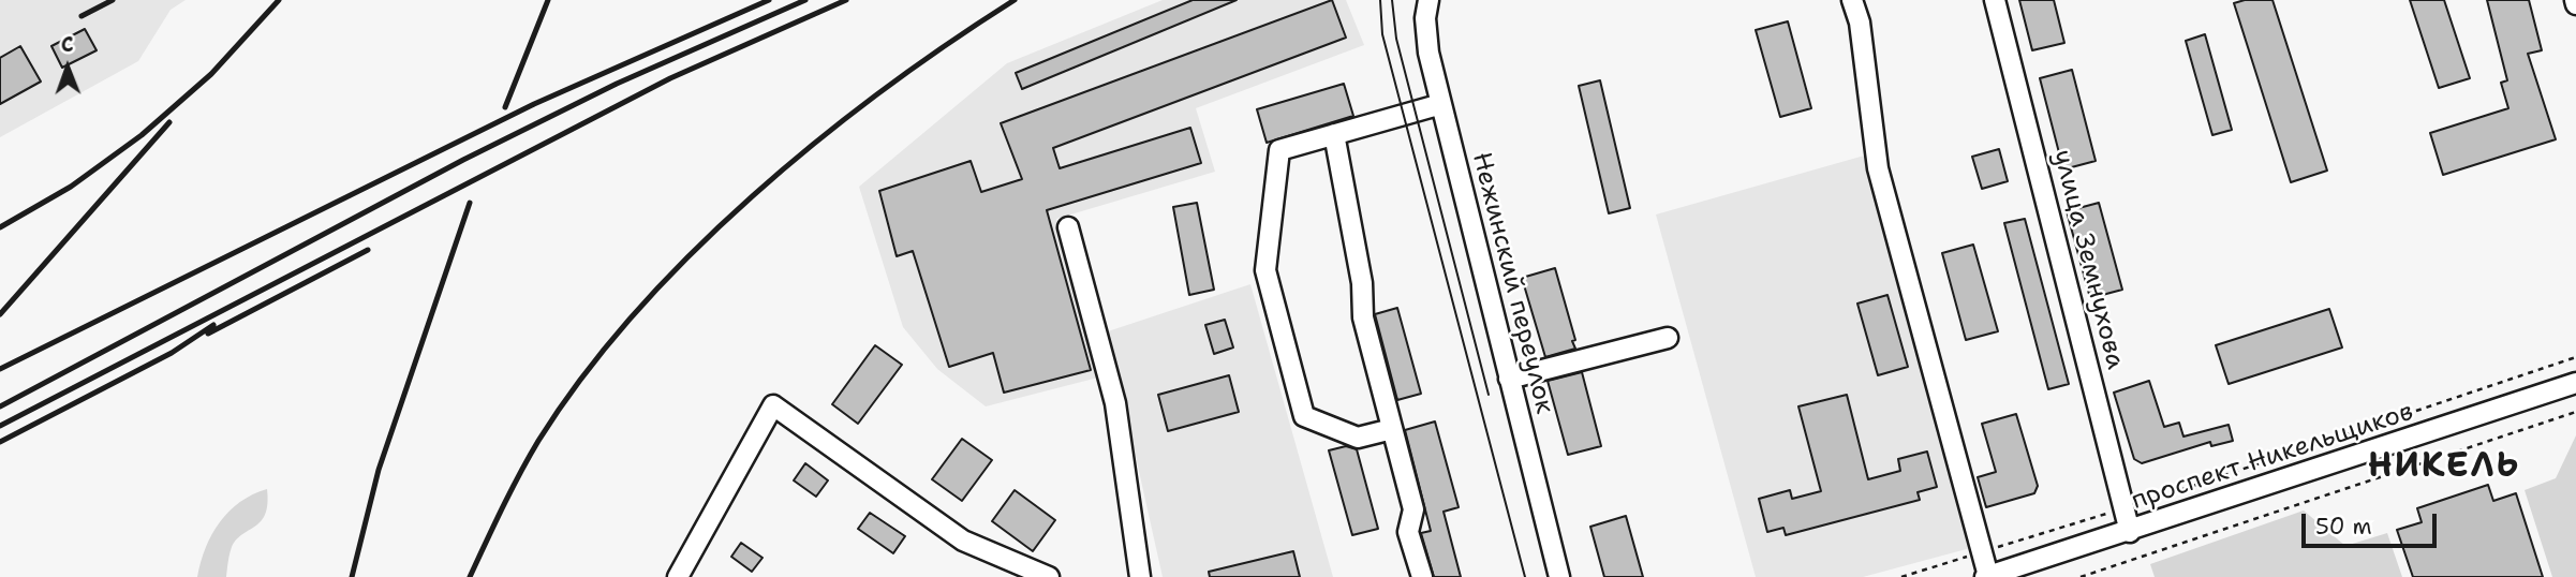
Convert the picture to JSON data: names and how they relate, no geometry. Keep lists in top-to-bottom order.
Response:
{
  "streets": {
    "street": ["улица Земнухова", "Нежинский переулок", "проспект Никельщиков"]
  },
  "crossings": [
    ["улица Земнухова", "проспект Никельщиков"]
  ],
  "districts": ["НИКЕЛЬ"],
  "scale_bar": "50 m",
  "north": "top"
}
